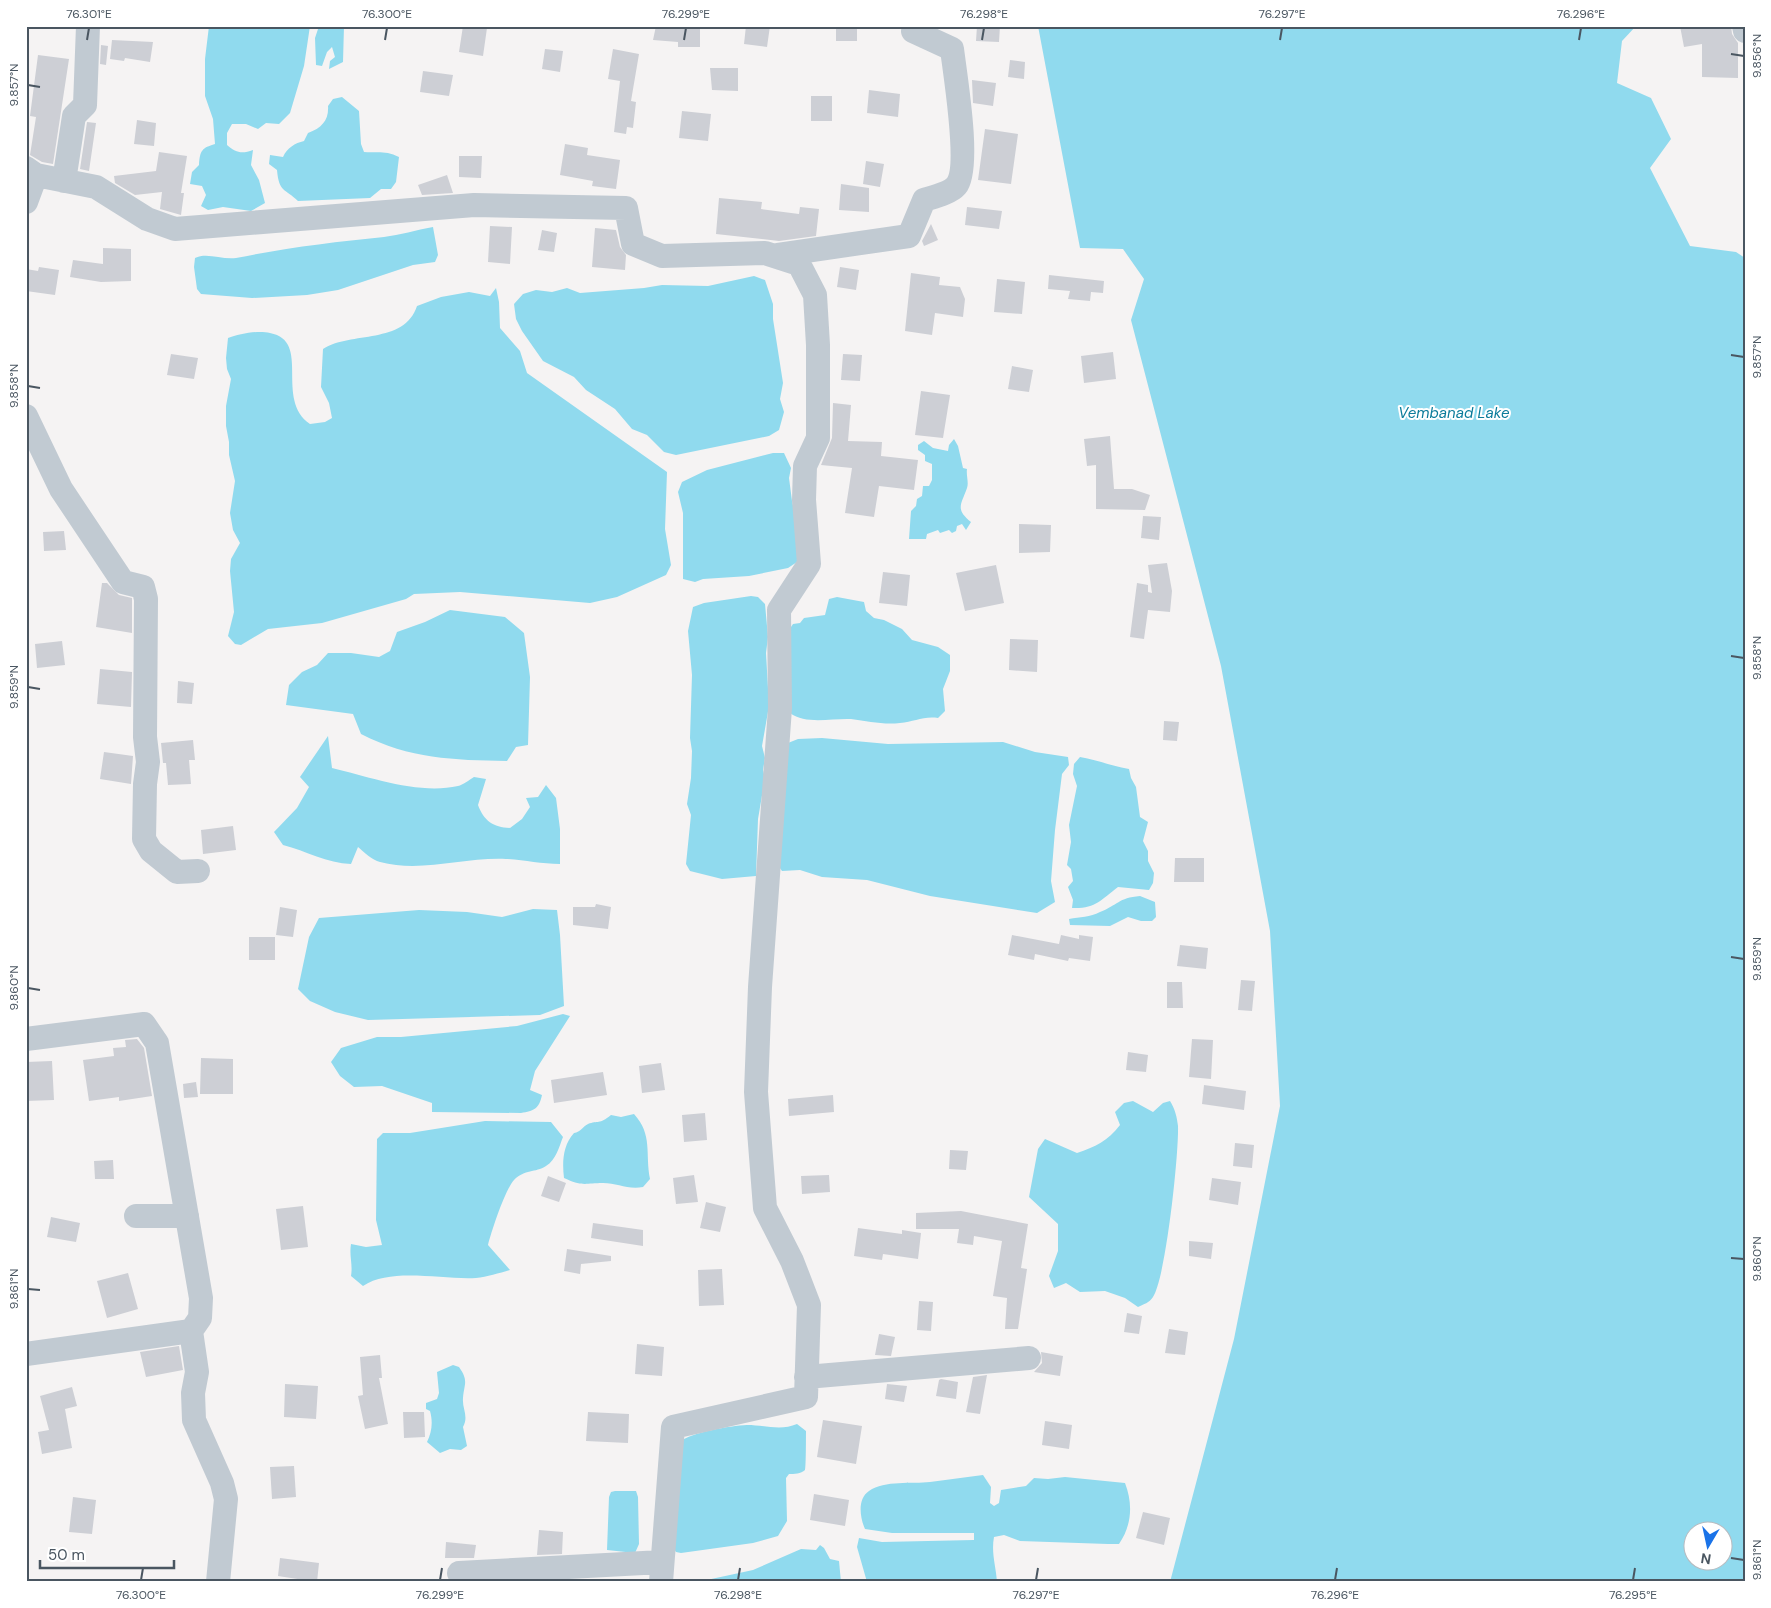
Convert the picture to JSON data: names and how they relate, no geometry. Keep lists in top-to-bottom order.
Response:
{
  "water": ["Vembanad Lake"],
  "scale_bar": "50 m",
  "north": "bottom",
  "coordinates": [
    "76.301°E",
    "76.300°E",
    "76.299°E",
    "76.298°E",
    "76.297°E",
    "76.296°E",
    "9.856°N",
    "9.857°N",
    "9.858°N",
    "9.859°N",
    "9.860°N",
    "9.861°N",
    "76.295°E"
  ]
}
